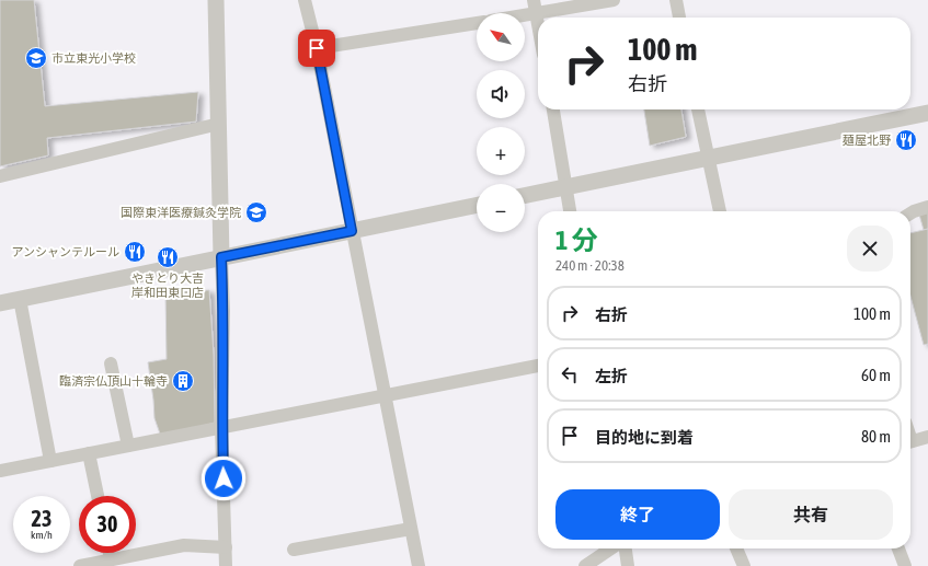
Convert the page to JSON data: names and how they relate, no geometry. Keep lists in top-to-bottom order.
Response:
{
  "places": {
    "school or university": ["市立東光小学校", "国際東洋医療鍼灸学院"],
    "restaurant": ["麺屋北野", "アンシャンテルール", "やきとり大吉 岸和田東口店"],
    "building": ["臨済宗仏頂山十輪寺"]
  },
  "north": "top left",
  "page": {
    "map_buttons": ["+", "−"],
    "turn": ["100 m", "右折"],
    "heading": ["1 分", "240 m · 20:38"],
    "list": [
      {
        "name": "右折",
        "value": "100 m"
      },
      {
        "name": "左折",
        "value": "60 m"
      },
      {
        "name": "目的地に到着",
        "value": "80 m"
      }
    ],
    "buttons": ["終了", "共有"],
    "speed": "23 km/h",
    "limit": "30"
  }
}
